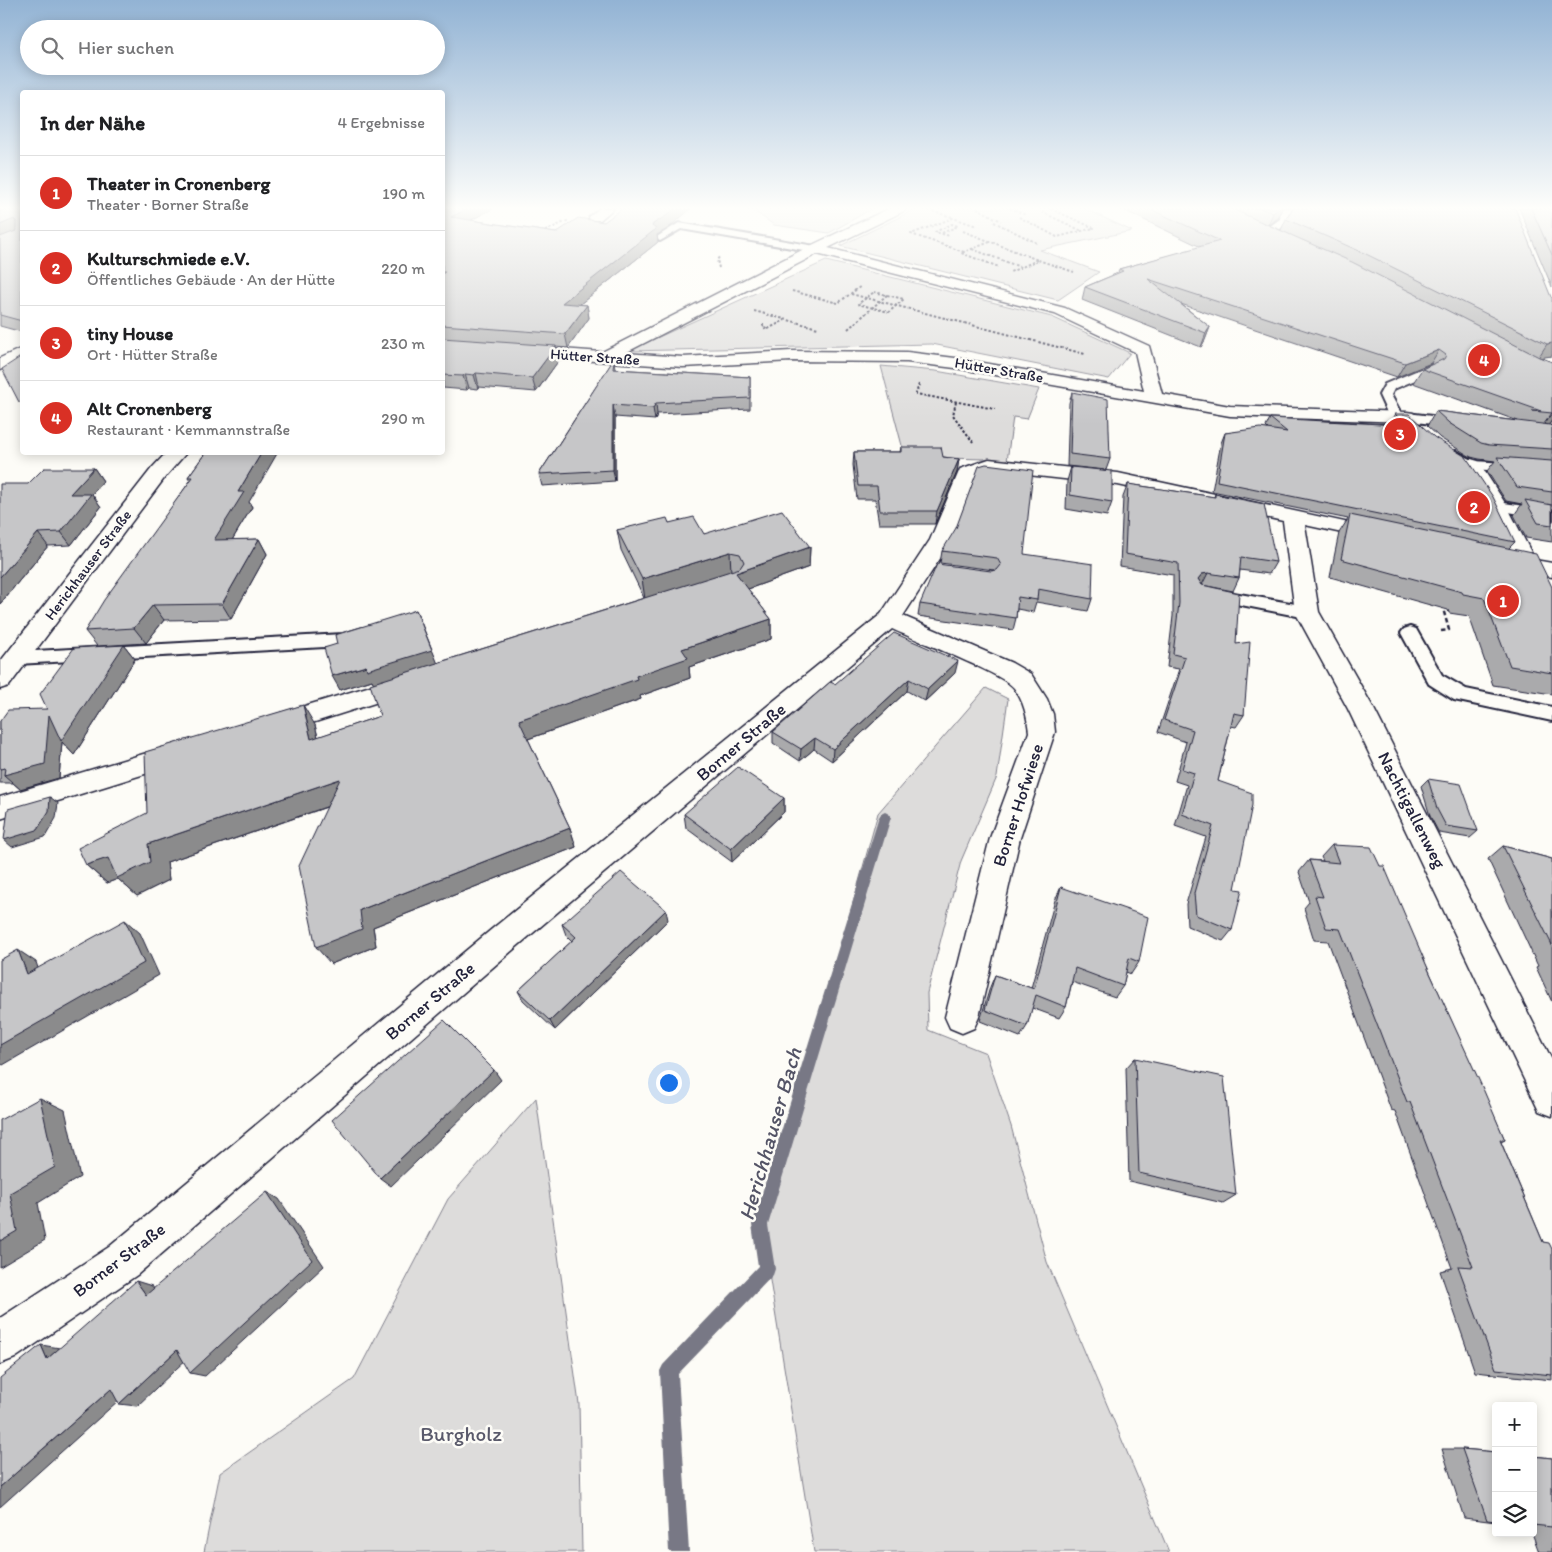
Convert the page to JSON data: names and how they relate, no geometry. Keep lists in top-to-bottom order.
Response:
{
  "streets": {
    "street": [
      "Hütter Straße",
      "Herichhauser Straße",
      "Borner Straße",
      "Borner Hofwiese",
      "Nachtigallenweg"
    ]
  },
  "crossings": [
    ["Borner Straße", "Borner Hofwiese"],
    ["Borner Straße", "Nachtigallenweg"]
  ],
  "water": ["Herichhauser Bach"],
  "parks": ["Burgholz"],
  "page": {
    "search": "Hier suchen",
    "heading": ["In der Nähe", "4 Ergebnisse"],
    "list": [
      {
        "mark": "1",
        "name": "Theater in Cronenberg",
        "note": "Theater · Borner Straße",
        "value": "190 m"
      },
      {
        "mark": "2",
        "name": "Kulturschmiede e.V.",
        "note": "Öffentliches Gebäude · An der Hütte",
        "value": "220 m"
      },
      {
        "mark": "3",
        "name": "tiny House",
        "note": "Ort · Hütter Straße",
        "value": "230 m"
      },
      {
        "mark": "4",
        "name": "Alt Cronenberg",
        "note": "Restaurant · Kemmannstraße",
        "value": "290 m"
      }
    ],
    "pins": [
      "4",
      "3",
      "2",
      "1"
    ],
    "map_buttons": ["+", "−"]
  }
}
